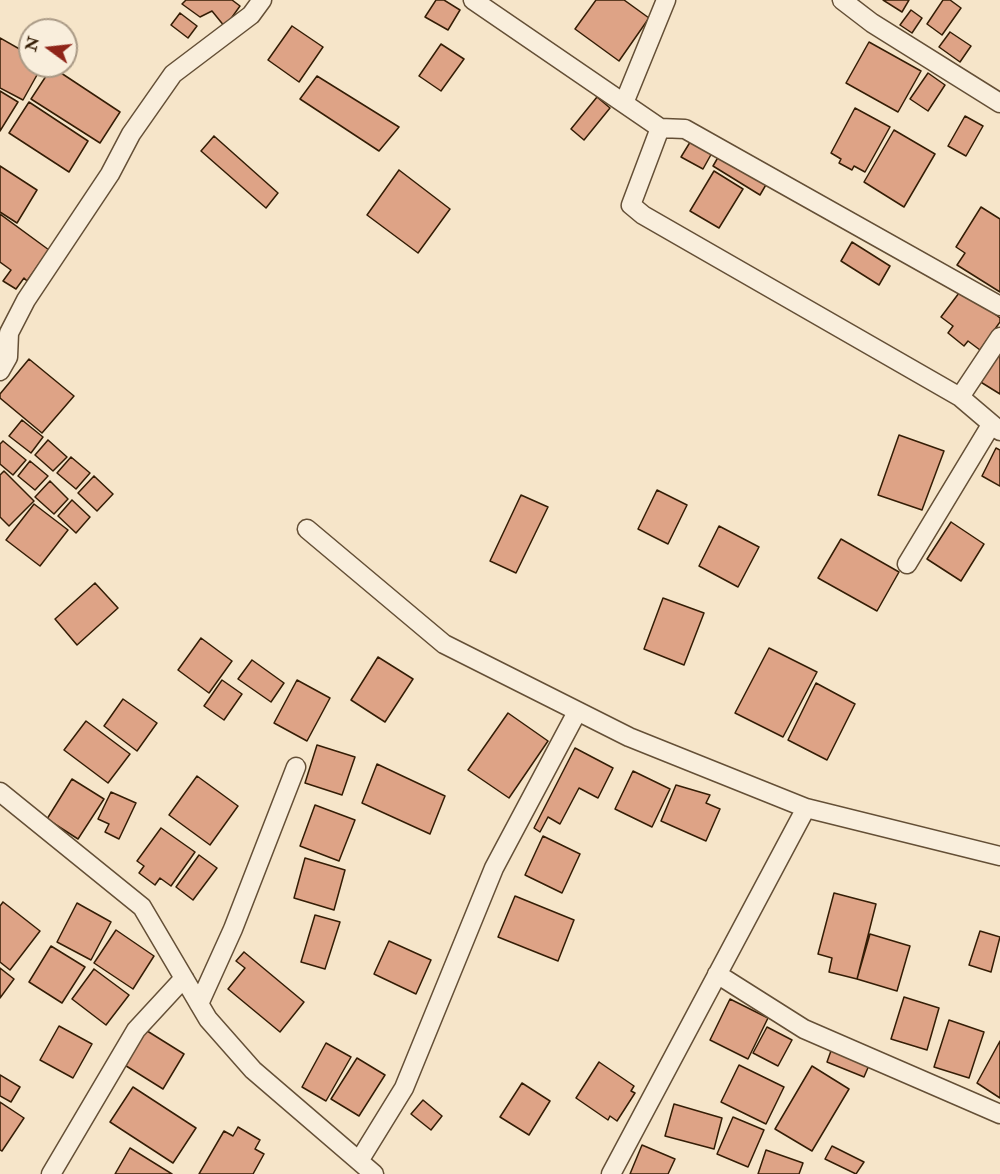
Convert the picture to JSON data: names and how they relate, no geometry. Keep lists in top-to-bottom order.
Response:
{
  "north": "left"
}
